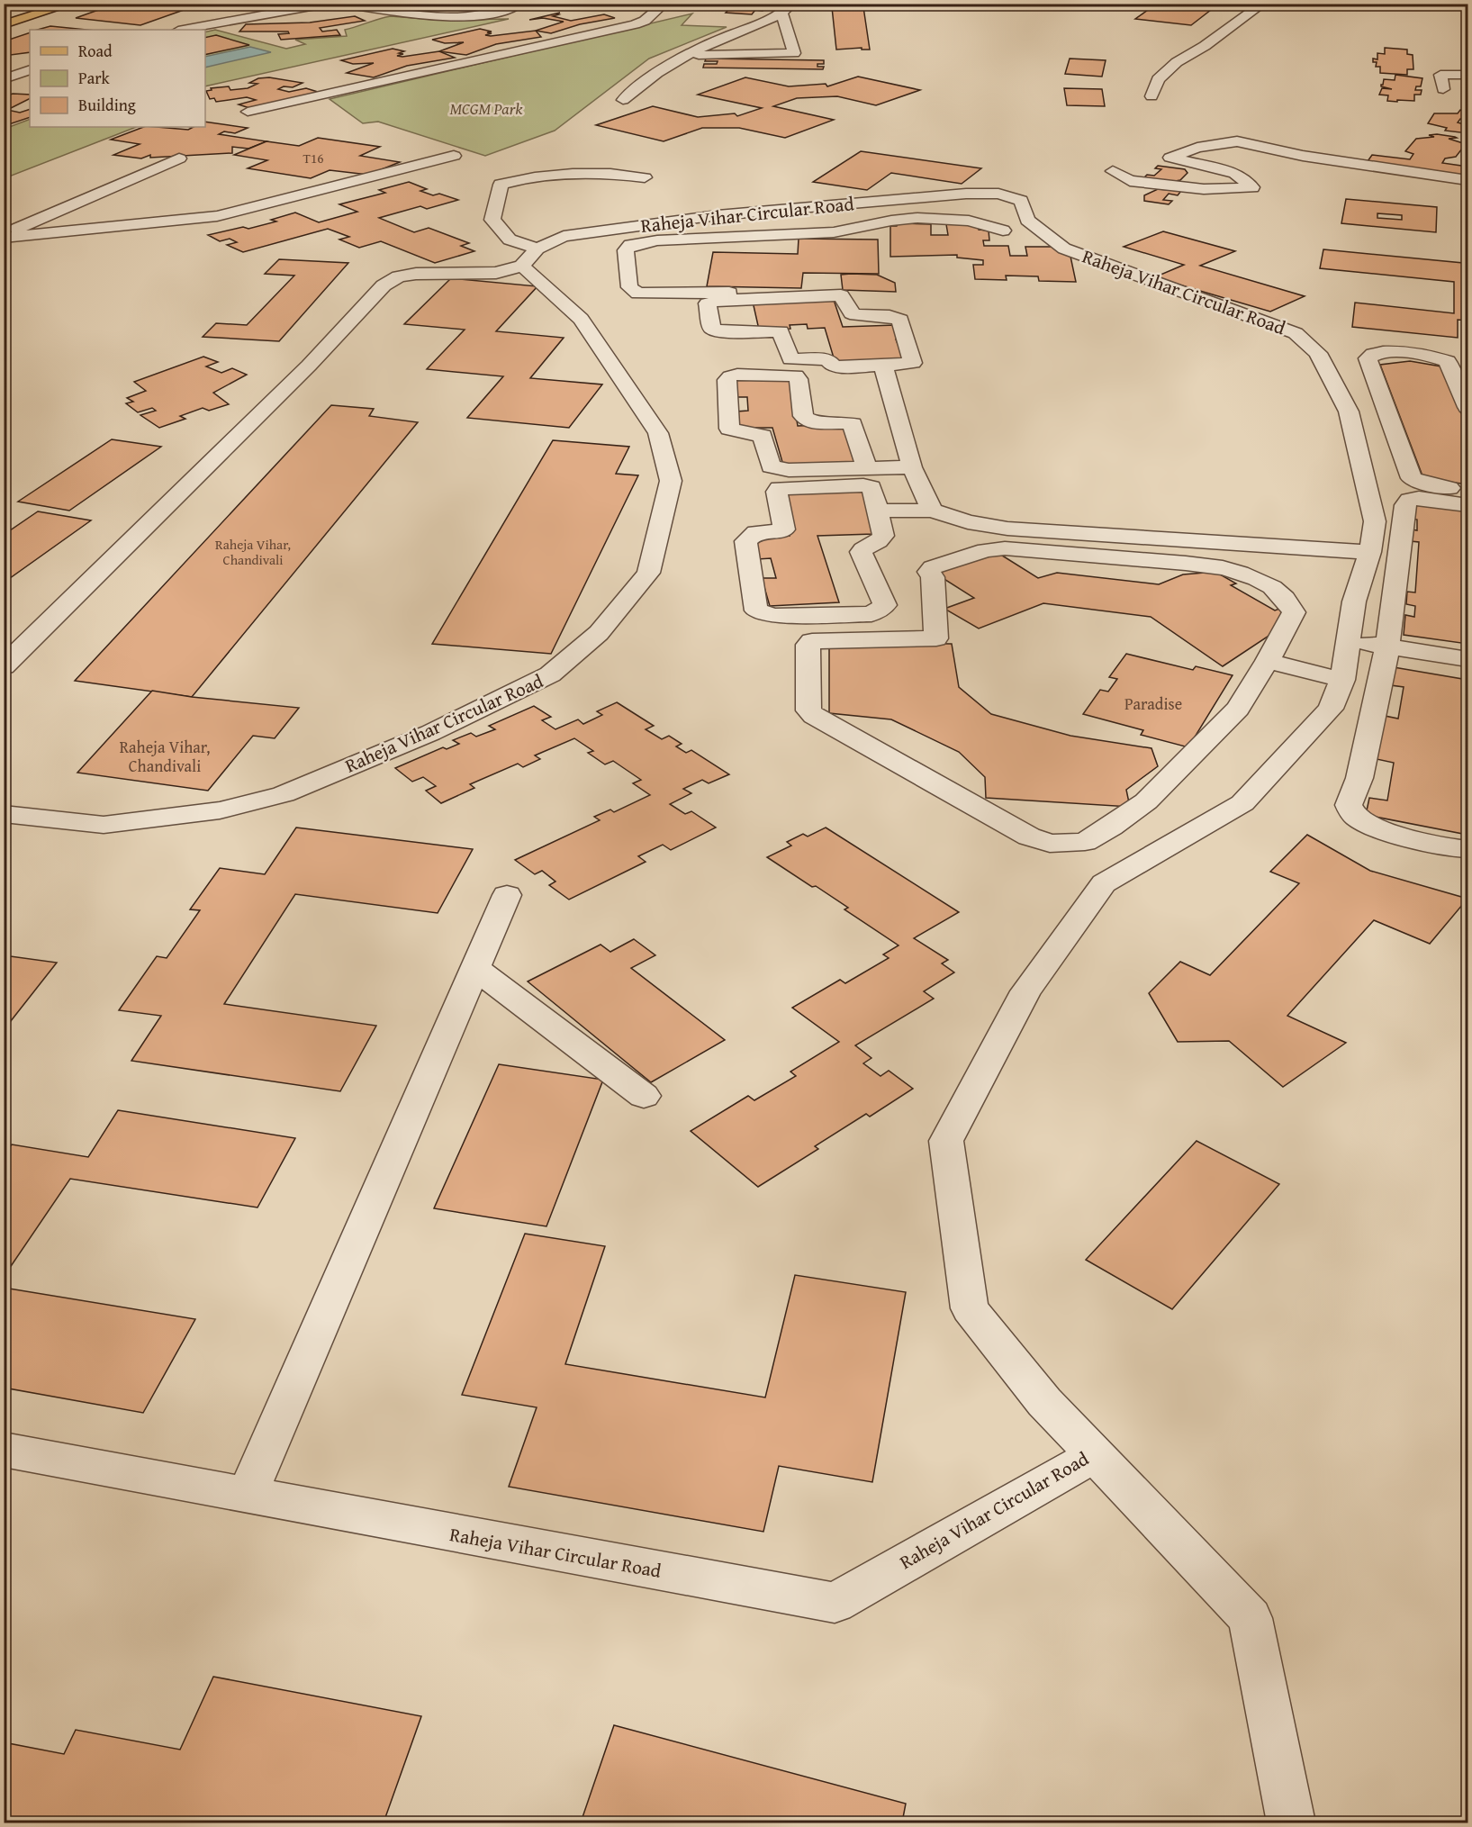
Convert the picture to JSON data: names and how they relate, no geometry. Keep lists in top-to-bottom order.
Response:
{
  "streets": {
    "street": ["Raheja Vihar Circular Road"]
  },
  "parks": ["MCGM Park"],
  "house_numbers": [
    "T16",
    "Raheja Vihar, Chandivali",
    "Paradise",
    "Raheja Vihar, Chandivali"
  ],
  "legend": ["Road", "Park", "Building"]
}
